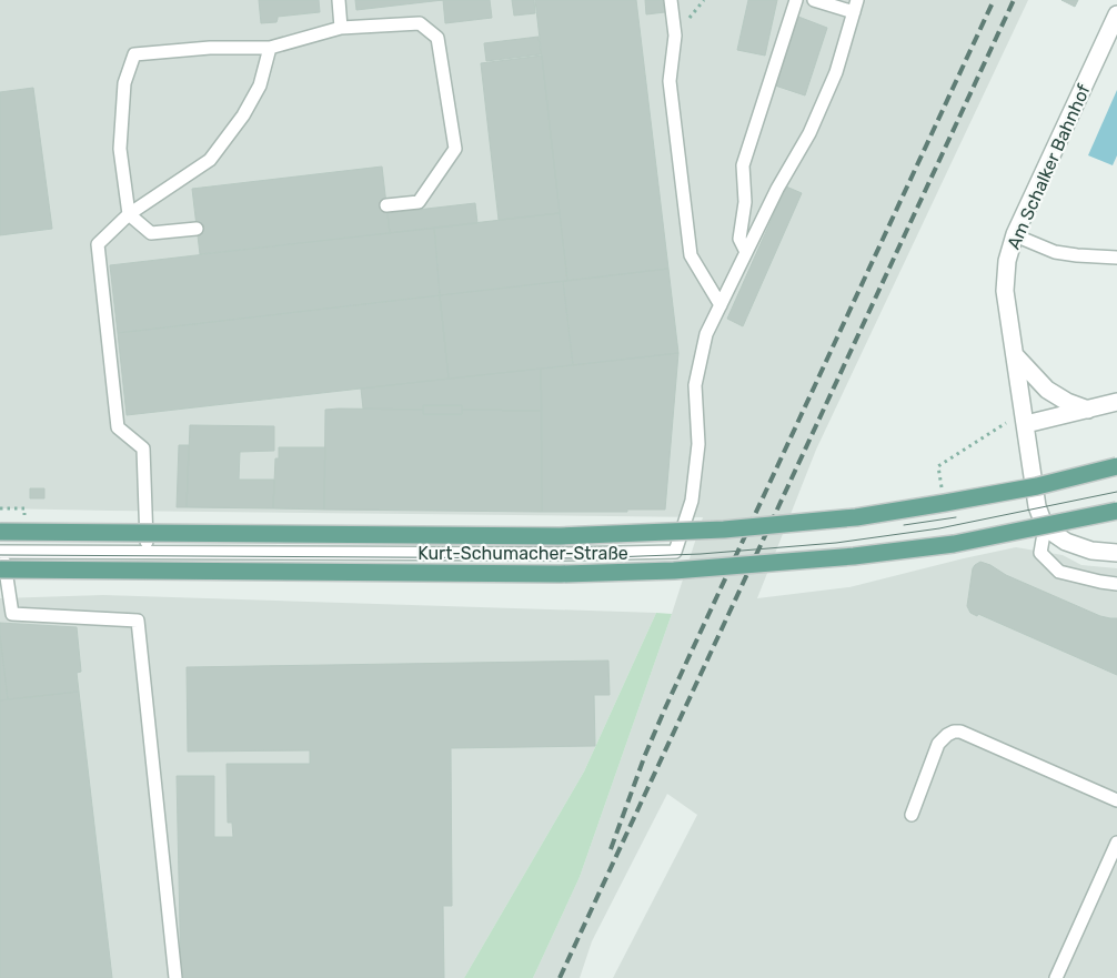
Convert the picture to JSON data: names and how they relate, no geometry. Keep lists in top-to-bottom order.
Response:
{
  "streets": {
    "main road": ["Kurt-Schumacher-Straße"],
    "street": ["Am Schalker Bahnhof"]
  }
}
